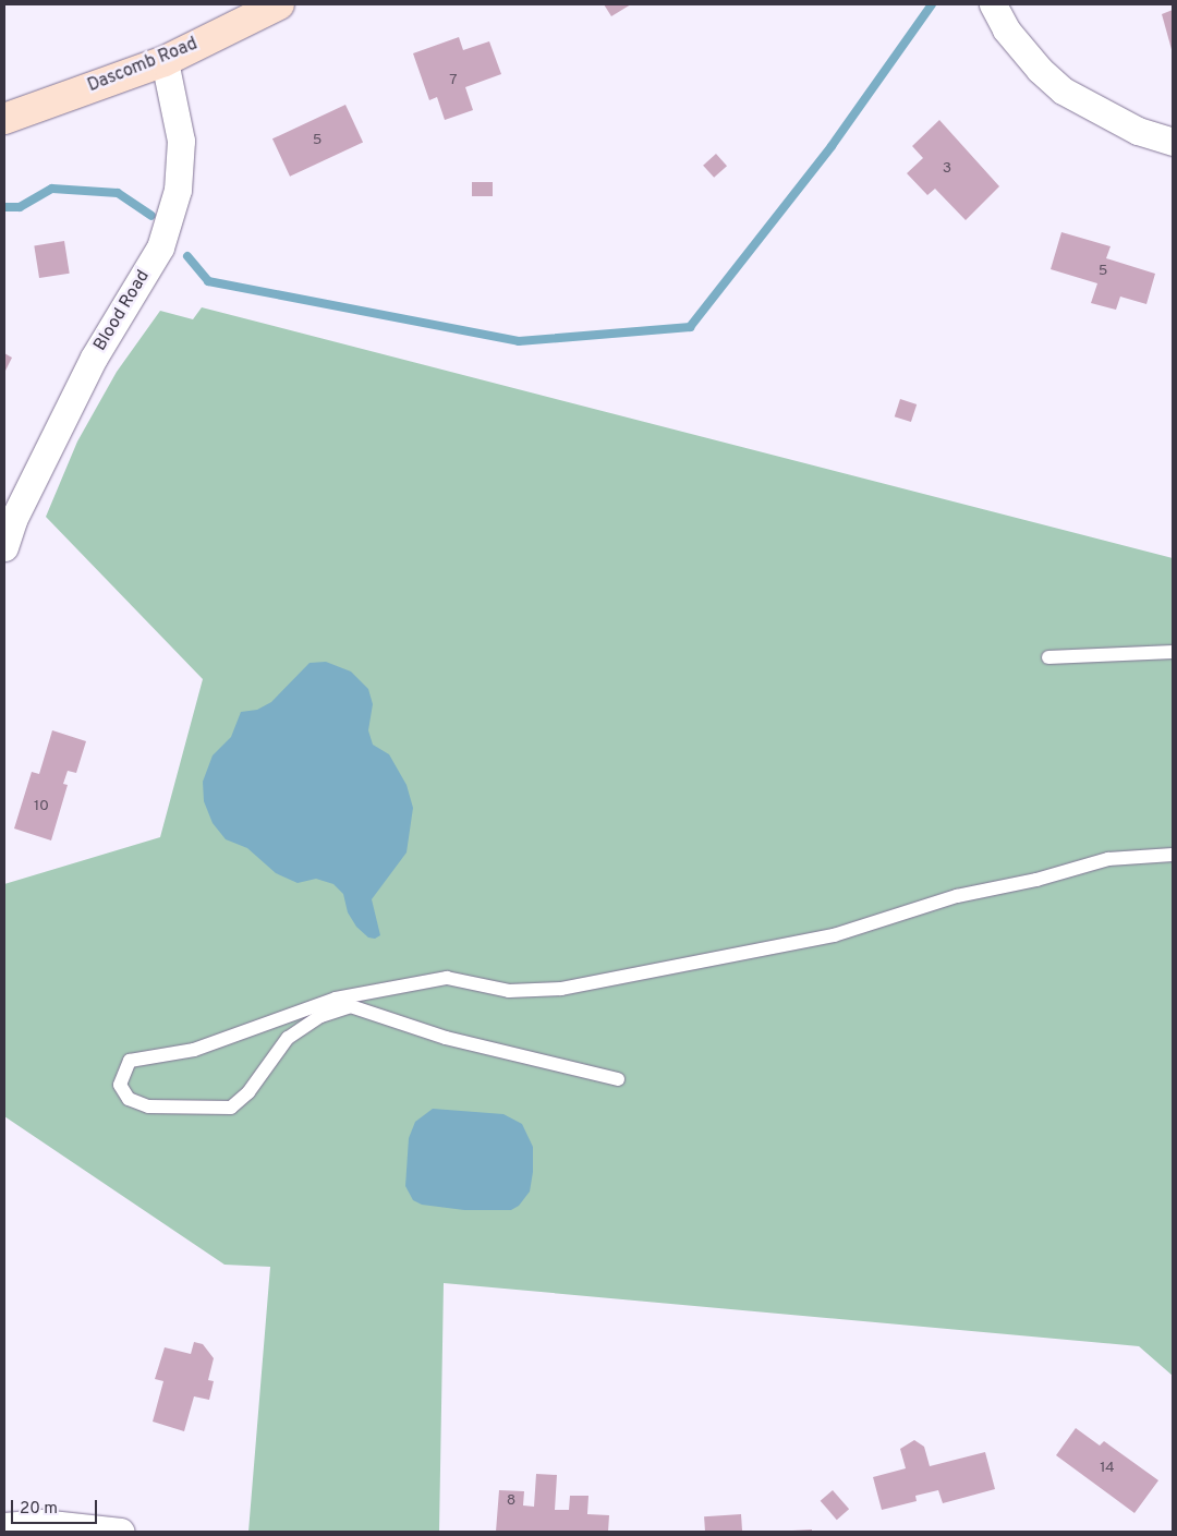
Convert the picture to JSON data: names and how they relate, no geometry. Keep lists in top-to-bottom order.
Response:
{
  "streets": {
    "main road": ["Dascomb Road"],
    "street": ["Blood Road"]
  },
  "crossings": [
    ["Dascomb Road", "Blood Road"]
  ],
  "house_numbers": [
    "7",
    "5",
    "3",
    "5",
    "10",
    "14",
    "8"
  ],
  "scale_bar": "20 m"
}
